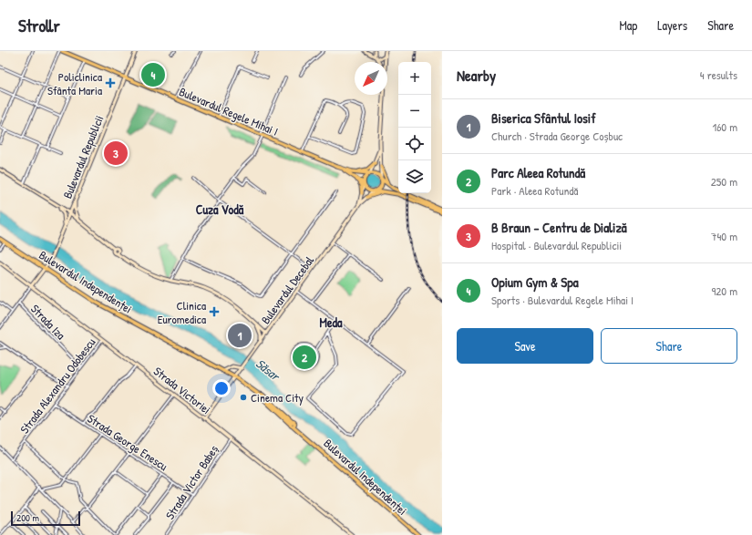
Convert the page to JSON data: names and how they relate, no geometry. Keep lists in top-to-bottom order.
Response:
{
  "streets": {
    "main road": ["Bulevardul Regele Mihai I", "Bulevardul Independenței"],
    "street": [
      "Bulevardul Republicii",
      "Bulevardul Decebal",
      "Strada Iza",
      "Strada Alexandru Odobescu",
      "Strada Victoriei",
      "Strada George Enescu",
      "Strada Victor Babeș"
    ]
  },
  "crossings": [
    ["Bulevardul Regele Mihai I", "Bulevardul Republicii"],
    ["Bulevardul Regele Mihai I", "Bulevardul Decebal"],
    ["Bulevardul Republicii", "Bulevardul Independenței"],
    ["Bulevardul Republicii", "Strada Victoriei"],
    ["Bulevardul Independenței", "Bulevardul Decebal"],
    ["Bulevardul Decebal", "Strada Victoriei"],
    ["Strada Iza", "Strada Alexandru Odobescu"],
    ["Strada Alexandru Odobescu", "Strada Victoriei"],
    ["Strada Alexandru Odobescu", "Strada George Enescu"],
    ["Strada Victoriei", "Strada Victor Babeș"],
    ["Strada George Enescu", "Strada Victor Babeș"]
  ],
  "districts": ["Cuza Vodă", "Meda"],
  "water": ["Săsar"],
  "places": {
    "health": ["Policlinica Sfânta Maria", "Clinica Euromedica"],
    "other": ["Cinema City"]
  },
  "scale_bar": "200 m",
  "north": "bottom left",
  "page": {
    "header": "Strollr",
    "nav": ["Map", "Layers", "Share"],
    "heading": ["Nearby", "4 results"],
    "pins": [
      "4",
      "3",
      "1",
      "2"
    ],
    "map_buttons": ["+", "−"],
    "list": [
      {
        "mark": "1",
        "name": "Biserica Sfântul Iosif",
        "note": "Church · Strada George Coșbuc",
        "value": "160 m"
      },
      {
        "mark": "2",
        "name": "Parc Aleea Rotundă",
        "note": "Park · Aleea Rotundă",
        "value": "250 m"
      },
      {
        "mark": "3",
        "name": "B Braun - Centru de Dializă",
        "note": "Hospital · Bulevardul Republicii",
        "value": "740 m"
      },
      {
        "mark": "4",
        "name": "Opium Gym & Spa",
        "note": "Sports · Bulevardul Regele Mihai I",
        "value": "920 m"
      }
    ],
    "buttons": ["Save", "Share"],
    "scale": "200 m"
  }
}
